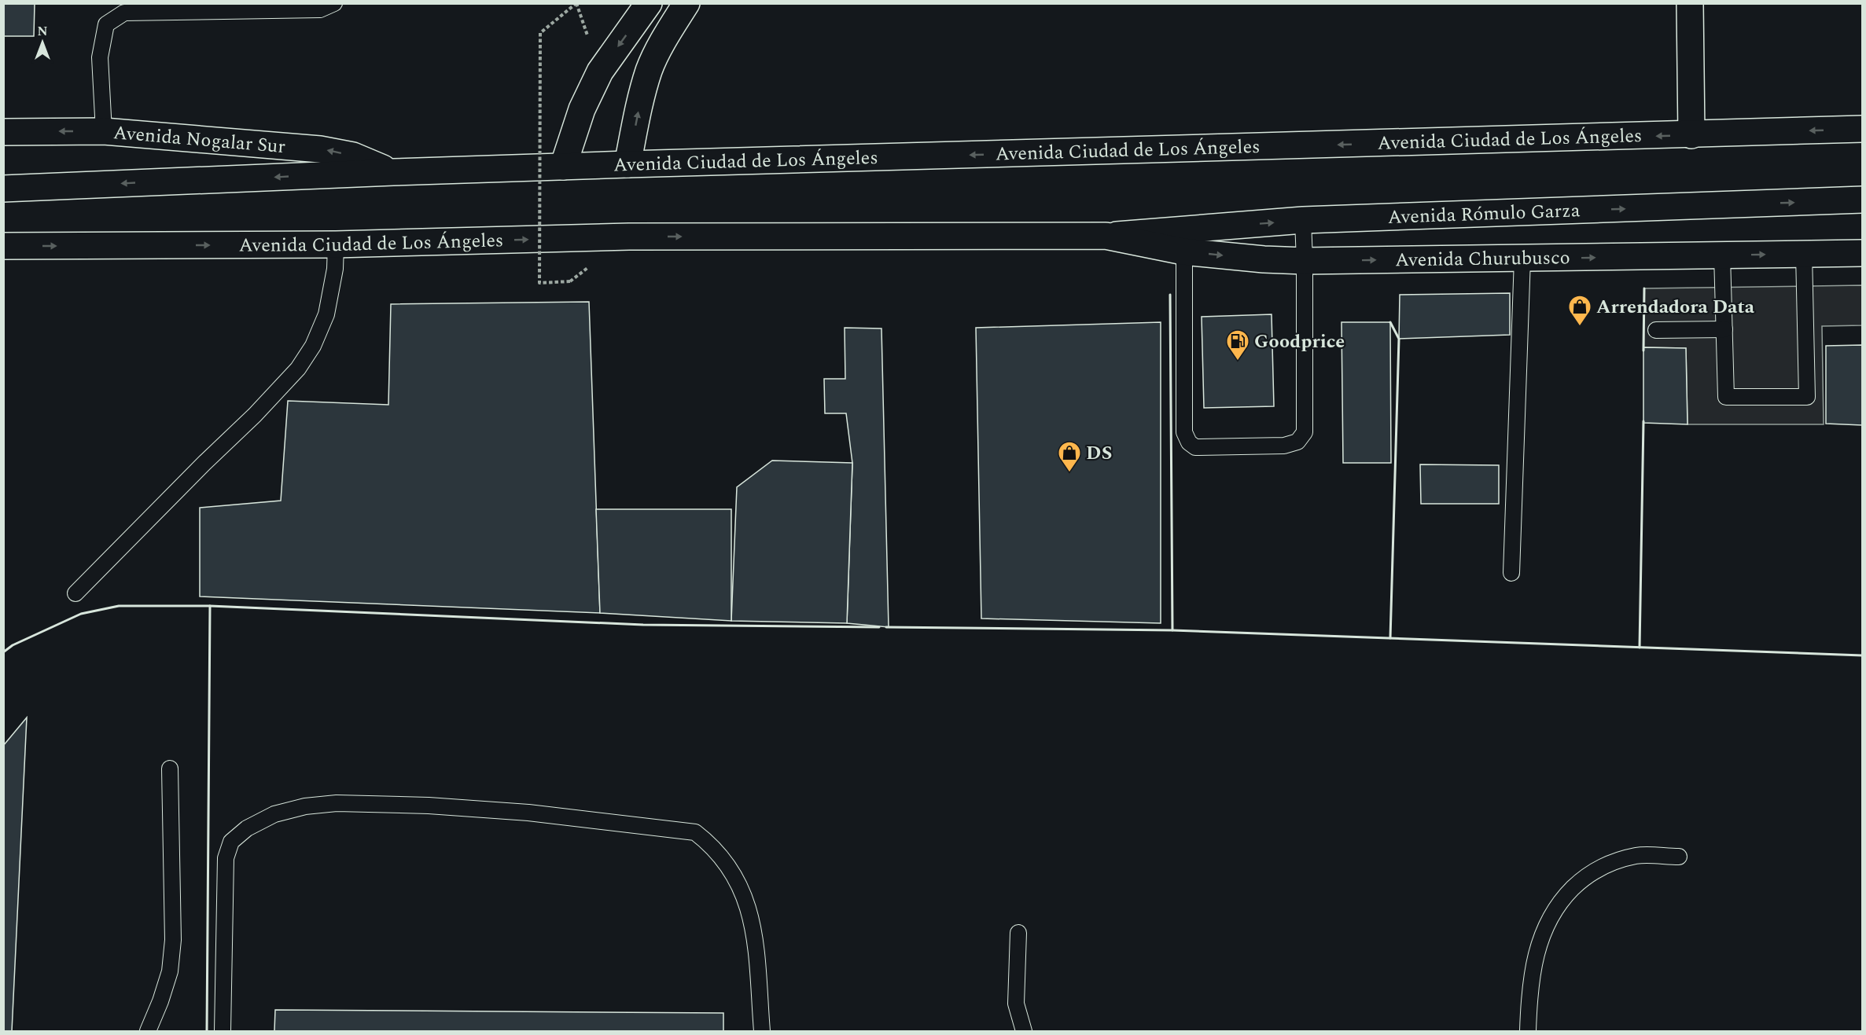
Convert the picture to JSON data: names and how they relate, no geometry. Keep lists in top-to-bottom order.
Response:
{
  "streets": {
    "main road": [
      "Avenida Nogalar Sur",
      "Avenida Ciudad de Los Ángeles",
      "Avenida Rómulo Garza",
      "Avenida Churubusco"
    ]
  },
  "crossings": [
    ["Avenida Nogalar Sur", "Avenida Ciudad de Los Ángeles"],
    ["Avenida Ciudad de Los Ángeles", "Avenida Churubusco"],
    ["Avenida Rómulo Garza", "Avenida Churubusco"]
  ],
  "one_way": ["Avenida Nogalar Sur", "Avenida Rómulo Garza", "Avenida Churubusco"],
  "places": {
    "shop": ["Arrendadora Data", "DS"],
    "fuel station": ["Goodprice"]
  },
  "north": "top"
}
